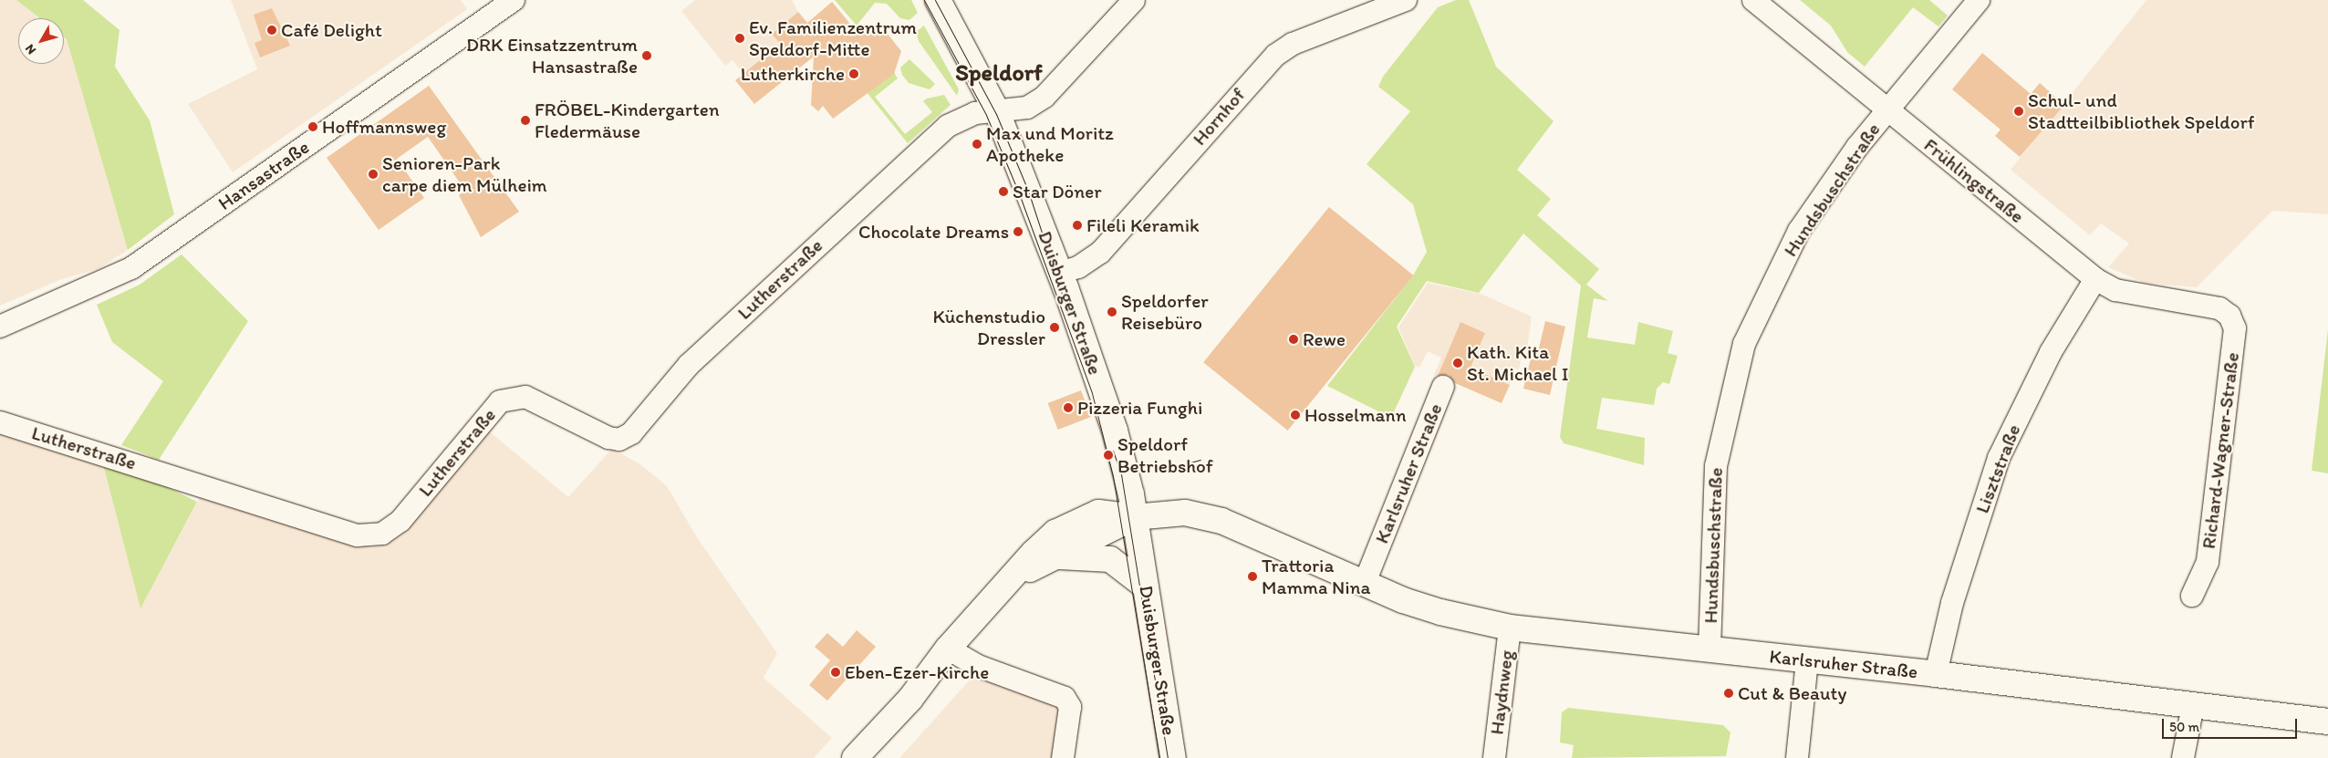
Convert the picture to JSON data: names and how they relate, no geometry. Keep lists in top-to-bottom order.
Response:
{
  "streets": {
    "street": [
      "Hornhof",
      "Hansastraße",
      "Frühlingstraße",
      "Hundsbuschstraße",
      "Lutherstraße",
      "Duisburger Straße",
      "Richard-Wagner-Straße",
      "Lisztstraße",
      "Karlsruher Straße",
      "Haydnweg"
    ]
  },
  "crossings": [
    ["Hornhof", "Duisburger Straße"],
    ["Frühlingstraße", "Hundsbuschstraße"],
    ["Frühlingstraße", "Richard-Wagner-Straße"],
    ["Frühlingstraße", "Lisztstraße"],
    ["Hundsbuschstraße", "Karlsruher Straße"],
    ["Lutherstraße", "Duisburger Straße"],
    ["Duisburger Straße", "Karlsruher Straße"],
    ["Lisztstraße", "Karlsruher Straße"],
    ["Karlsruher Straße", "Haydnweg"]
  ],
  "districts": ["Speldorf"],
  "places": [
    "Café Delight",
    "Ev. Familienzentrum Speldorf-Mitte",
    "DRK Einsatzzentrum Hansastraße",
    "Lutherkirche",
    "Schul- und Stadtteilbibliothek Speldorf",
    "FRÖBEL-Kindergarten Fledermäuse",
    "Hoffmannsweg",
    "Max und Moritz Apotheke",
    "Senioren-Park carpe diem Mülheim",
    "Star Döner",
    "Fileli Keramik",
    "Chocolate Dreams",
    "Speldorfer Reisebüro",
    "Küchenstudio Dressler",
    "Rewe",
    "Kath. Kita St. Michael I",
    "Pizzeria Funghi",
    "Hosselmann",
    "Speldorf Betriebshof",
    "Trattoria Mamma Nina",
    "Eben-Ezer-Kirche",
    "Cut & Beauty"
  ],
  "scale_bar": "50 m",
  "north": "bottom left"
}
